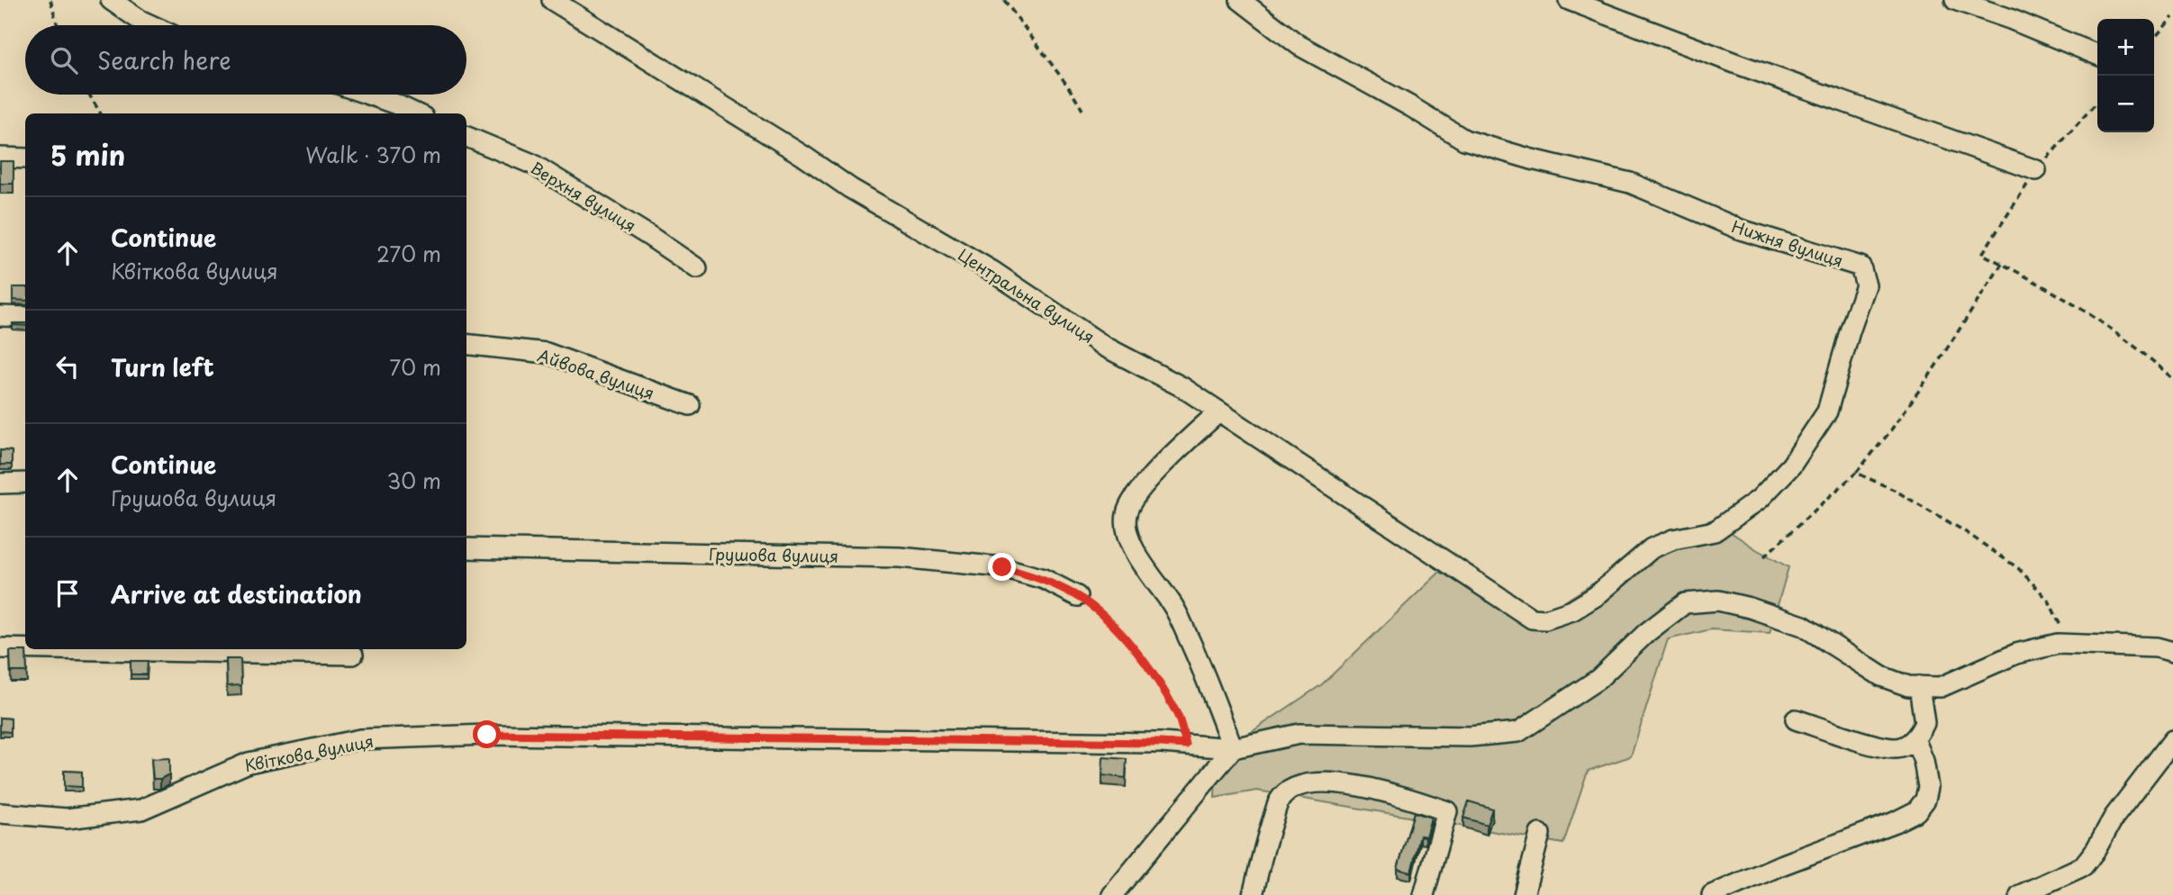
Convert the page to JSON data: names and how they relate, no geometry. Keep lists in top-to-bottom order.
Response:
{
  "streets": {
    "street": [
      "Верхня вулиця",
      "Нижня вулиця",
      "Центральна вулиця",
      "Айвова вулиця",
      "Грушова вулиця",
      "Квіткова вулиця"
    ]
  },
  "crossings": [
    ["Нижня вулиця", "Центральна вулиця"]
  ],
  "page": {
    "map_buttons": ["+", "−"],
    "search": "Search here",
    "heading": ["5 min", "Walk · 370 m"],
    "list": [
      ["Continue", "Квіткова вулиця", "270 m"],
      ["Turn left", "70 m"],
      ["Continue", "Грушова вулиця", "30 m"],
      "Arrive at destination"
    ]
  }
}
